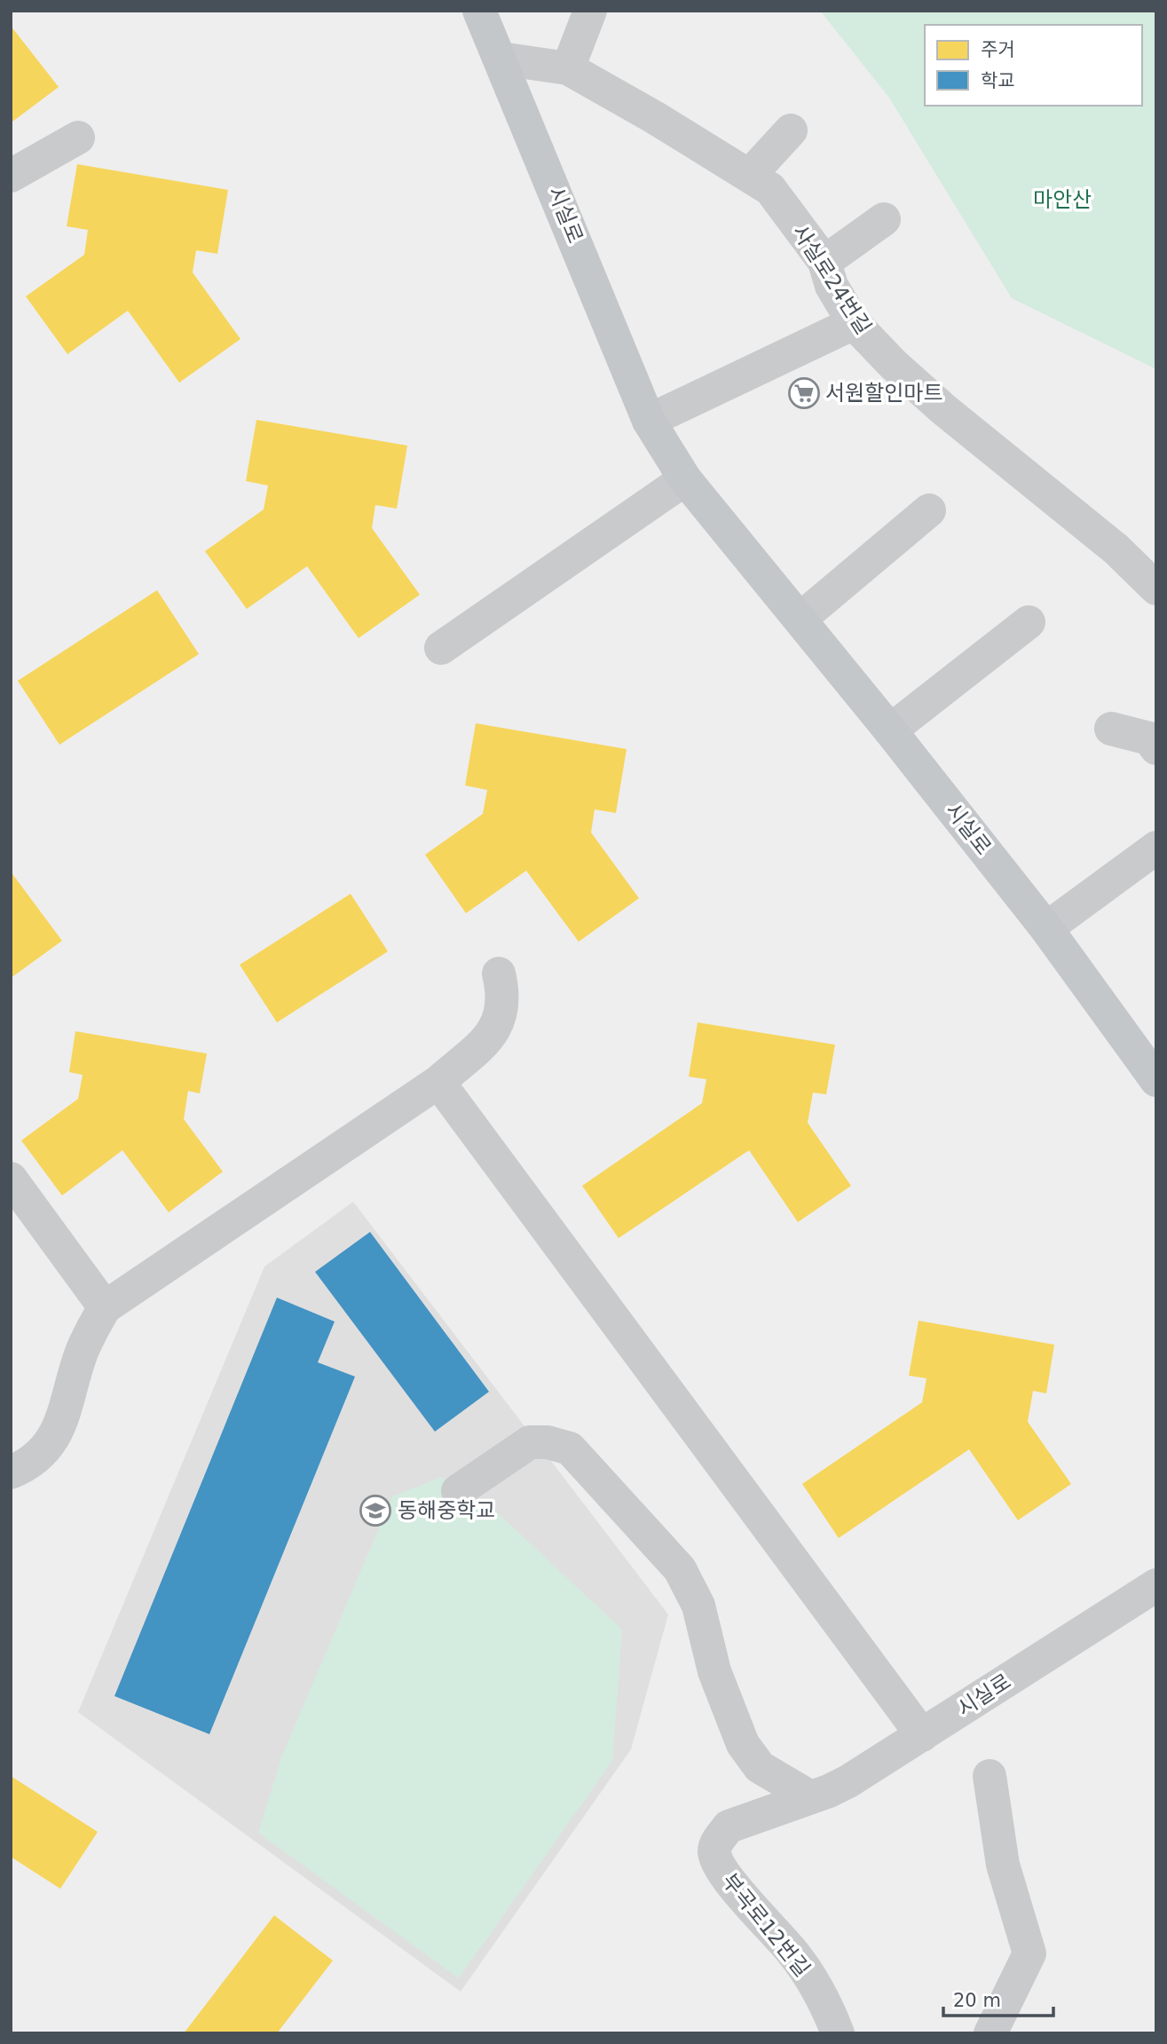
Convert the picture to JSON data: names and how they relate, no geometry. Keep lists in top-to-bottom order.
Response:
{
  "streets": {
    "main road": ["시실로"],
    "street": ["사실로24번길", "부곡로12번길"]
  },
  "crossings": [
    ["시실로", "사실로24번길"],
    ["시실로", "부곡로12번길"]
  ],
  "parks": ["마안산"],
  "places": {
    "supermarket": ["서원할인마트"],
    "school or university": ["동해중학교"]
  },
  "legend": ["주거", "학교"],
  "scale_bar": "20 m"
}
